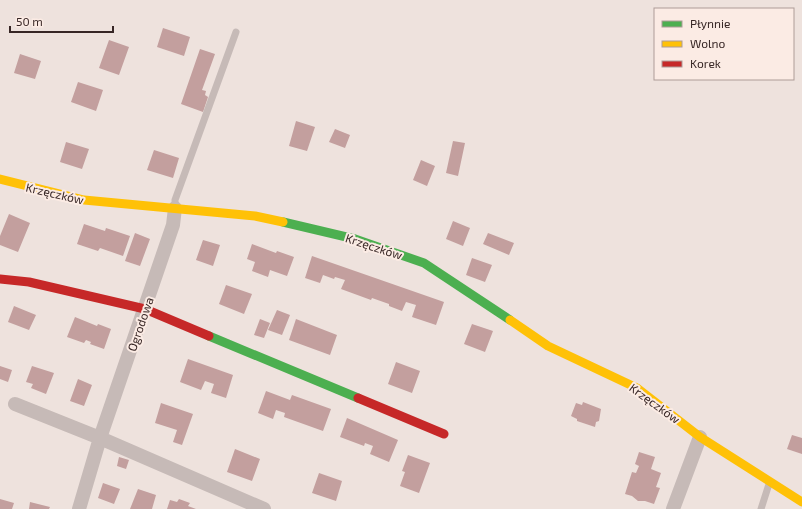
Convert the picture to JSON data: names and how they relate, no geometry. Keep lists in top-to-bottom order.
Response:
{
  "streets": {
    "street": ["Krzęczków", "Ogrodowa"]
  },
  "crossings": [
    ["Krzęczków", "Ogrodowa"]
  ],
  "legend": ["Płynnie", "Wolno", "Korek"],
  "scale_bar": "50 m"
}
